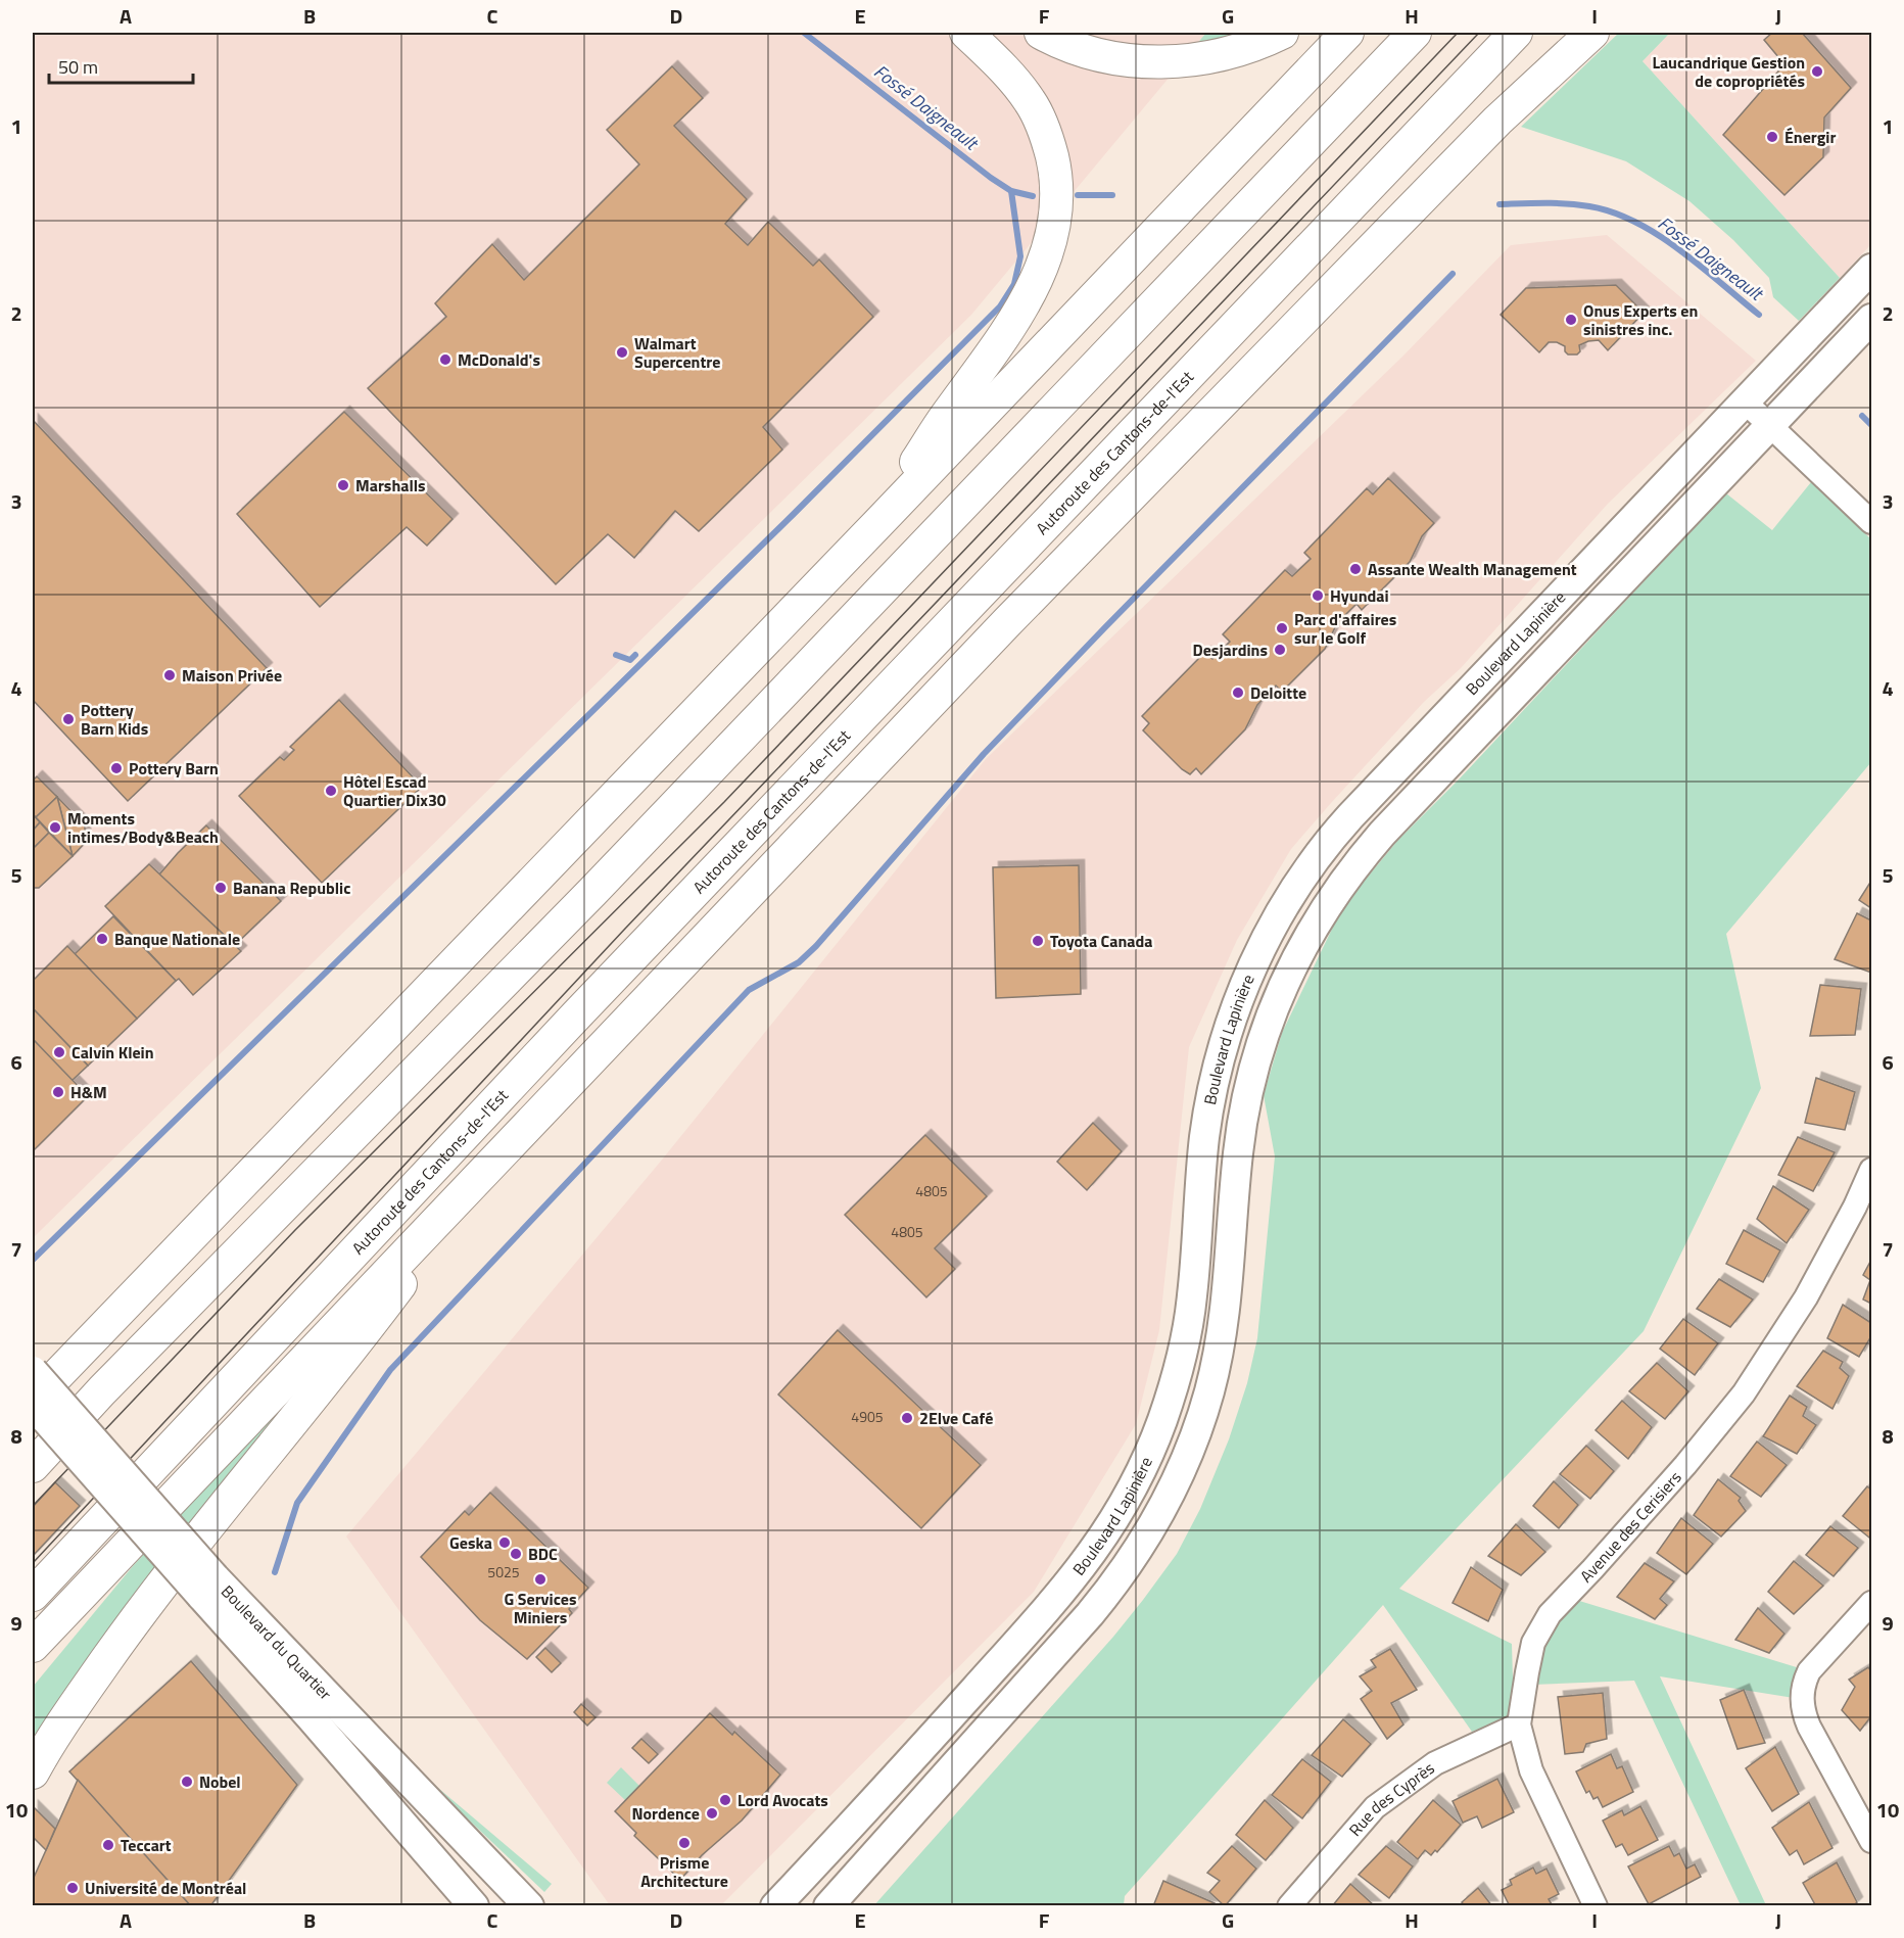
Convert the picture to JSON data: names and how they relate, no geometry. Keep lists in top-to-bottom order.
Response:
{
  "streets": {
    "highway": ["Autoroute des Cantons-de-l'Est"],
    "main road": ["Boulevard Lapinière", "Boulevard du Quartier"],
    "street": ["Avenue des Cerisiers", "Rue des Cyprès"]
  },
  "crossings": [
    ["Avenue des Cerisiers", "Rue des Cyprès"]
  ],
  "water": ["Fossé Daigneault"],
  "places": [
    "Laucandrique Gestion de copropriétés",
    "Énergir",
    "Onus Experts en sinistres inc.",
    "Walmart Supercentre",
    "McDonald's",
    "Marshalls",
    "Assante Wealth Management",
    "Hyundai",
    "Parc d'affaires sur le Golf",
    "Desjardins",
    "Maison Privée",
    "Deloitte",
    "Pottery Barn Kids",
    "Pottery Barn",
    "Hôtel Escad Quartier Dix30",
    "Moments intimes/Body&Beach",
    "Banana Republic",
    "Banque Nationale",
    "Toyota Canada",
    "Calvin Klein",
    "H&M",
    "2Elve Café",
    "Geska",
    "BDC",
    "G Services Miniers",
    "Nobel",
    "Lord Avocats",
    "Nordence",
    "Prisme Architecture",
    "Teccart",
    "Université de Montréal"
  ],
  "house_numbers": [
    "4805",
    "4805",
    "4905",
    "5025"
  ],
  "scale_bar": "50 m",
  "grid": {
    "columns": [
      "A",
      "B",
      "C",
      "D",
      "E",
      "F",
      "G",
      "H",
      "I",
      "J"
    ],
    "rows": [
      "1",
      "2",
      "3",
      "4",
      "5",
      "6",
      "7",
      "8",
      "9",
      "10"
    ]
  }
}
